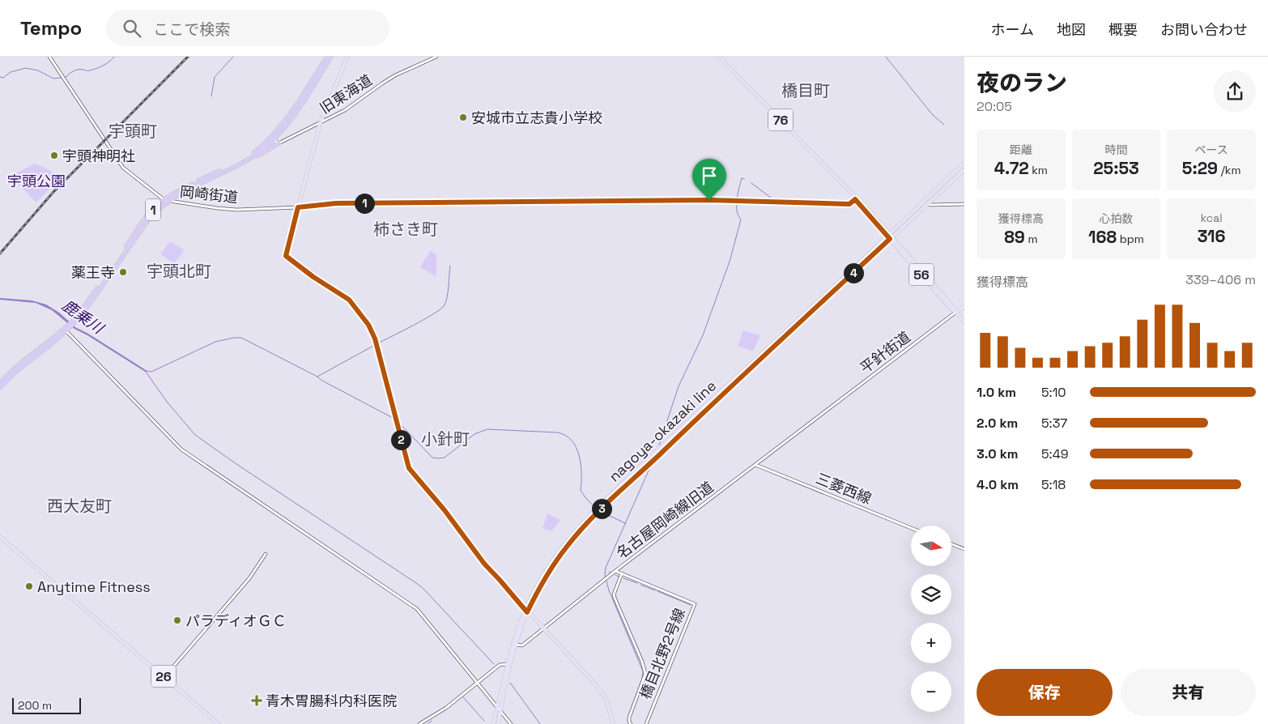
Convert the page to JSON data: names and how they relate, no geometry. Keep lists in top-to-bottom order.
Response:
{
  "streets": {
    "highway": ["1"],
    "main road": [
      "76",
      "56",
      "nagoya-okazaki line",
      "26"
    ],
    "street": [
      "旧東海道",
      "岡崎街道",
      "平針街道",
      "三菱西線",
      "名古屋岡崎線旧道",
      "橋目北野2号線"
    ]
  },
  "crossings": [
    ["76", "岡崎街道"],
    ["76", "56"],
    ["76", "nagoya-okazaki line"],
    ["岡崎街道", "1"],
    ["56", "平針街道"],
    ["56", "nagoya-okazaki line"],
    ["平針街道", "名古屋岡崎線旧道"],
    ["nagoya-okazaki line", "名古屋岡崎線旧道"],
    ["三菱西線", "名古屋岡崎線旧道"],
    ["名古屋岡崎線旧道", "橋目北野2号線"]
  ],
  "districts": [
    "橋目町",
    "宇頭町",
    "柿さき町",
    "宇頭北町",
    "小針町",
    "西大友町"
  ],
  "water": ["鹿乗川"],
  "parks": ["宇頭公園"],
  "places": {
    "other": [
      "安城市立志貴小学校",
      "宇頭神明社",
      "薬王寺",
      "Anytime Fitness",
      "パラディオＧＣ"
    ],
    "health": ["青木胃腸科内科医院"]
  },
  "scale_bar": "200 m",
  "north": "right",
  "page": {
    "header": "Tempo",
    "search": "ここで検索",
    "nav": [
      "ホーム",
      "地図",
      "概要",
      "お問い合わせ"
    ],
    "heading": ["夜のラン", "20:05"],
    "stats": [
      ["距離", "4.72 km"],
      ["時間", "25:53"],
      ["ペース", "5:29 /km"],
      ["獲得標高", "89 m"],
      ["心拍数", "168 bpm"],
      ["kcal", "316"]
    ],
    "pins": [
      "1",
      "4",
      "2",
      "3"
    ],
    "chart": ["獲得標高", "339–406 m"],
    "list": [
      {
        "name": "1.0 km",
        "note": "5:10"
      },
      {
        "name": "2.0 km",
        "note": "5:37"
      },
      {
        "name": "3.0 km",
        "note": "5:49"
      },
      {
        "name": "4.0 km",
        "note": "5:18"
      }
    ],
    "map_buttons": ["+", "−"],
    "buttons": ["保存", "共有"],
    "scale": "200 m"
  }
}
